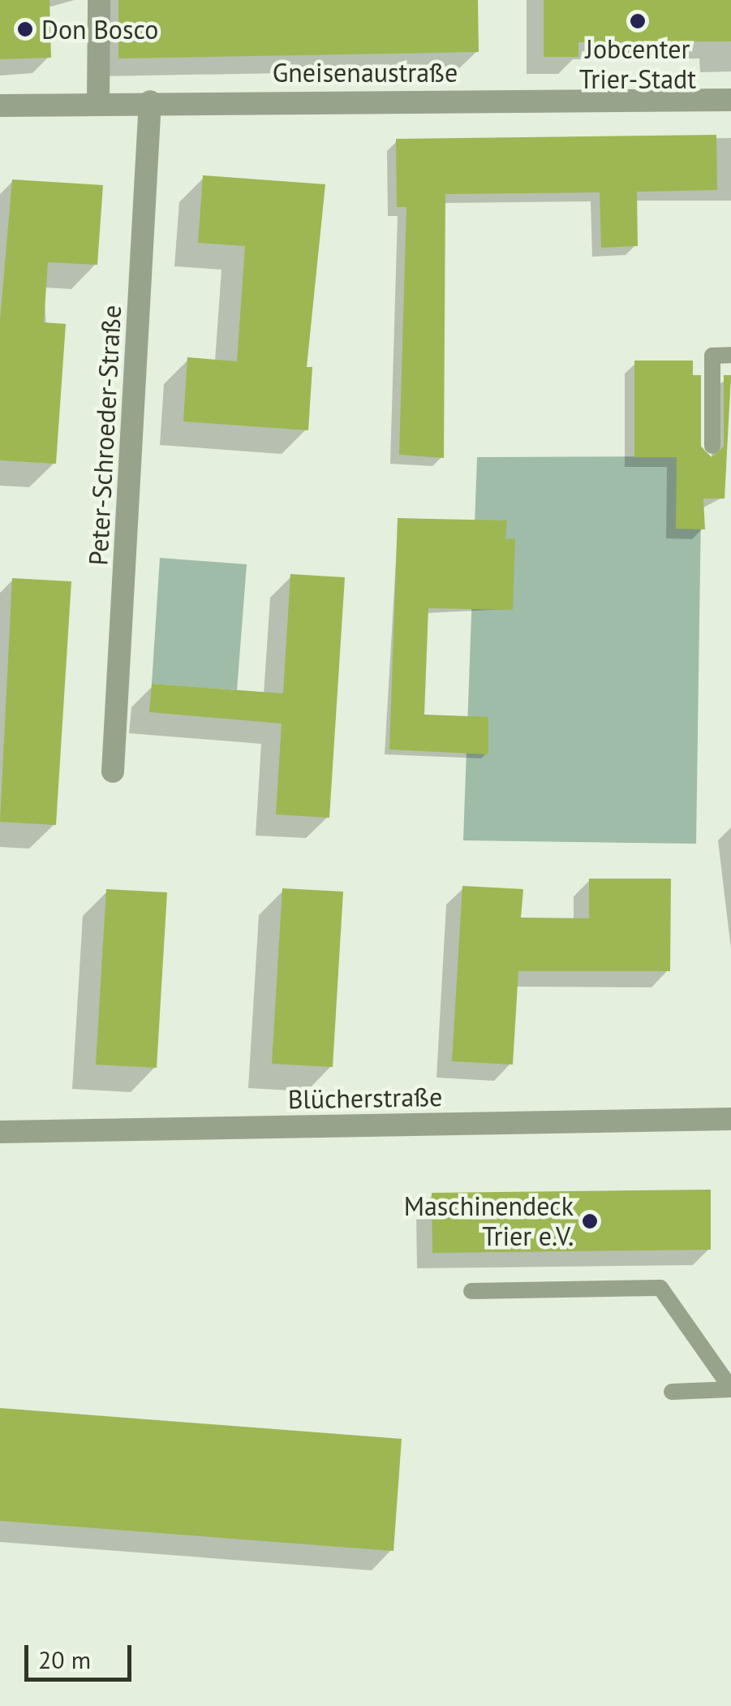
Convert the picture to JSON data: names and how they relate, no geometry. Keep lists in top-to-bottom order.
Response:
{
  "streets": {
    "street": ["Gneisenaustraße", "Peter-Schroeder-Straße", "Blücherstraße"]
  },
  "crossings": [
    ["Gneisenaustraße", "Peter-Schroeder-Straße"]
  ],
  "places": ["Jobcenter Trier-Stadt", "Don Bosco", "Maschinendeck Trier e.V."],
  "scale_bar": "20 m"
}
